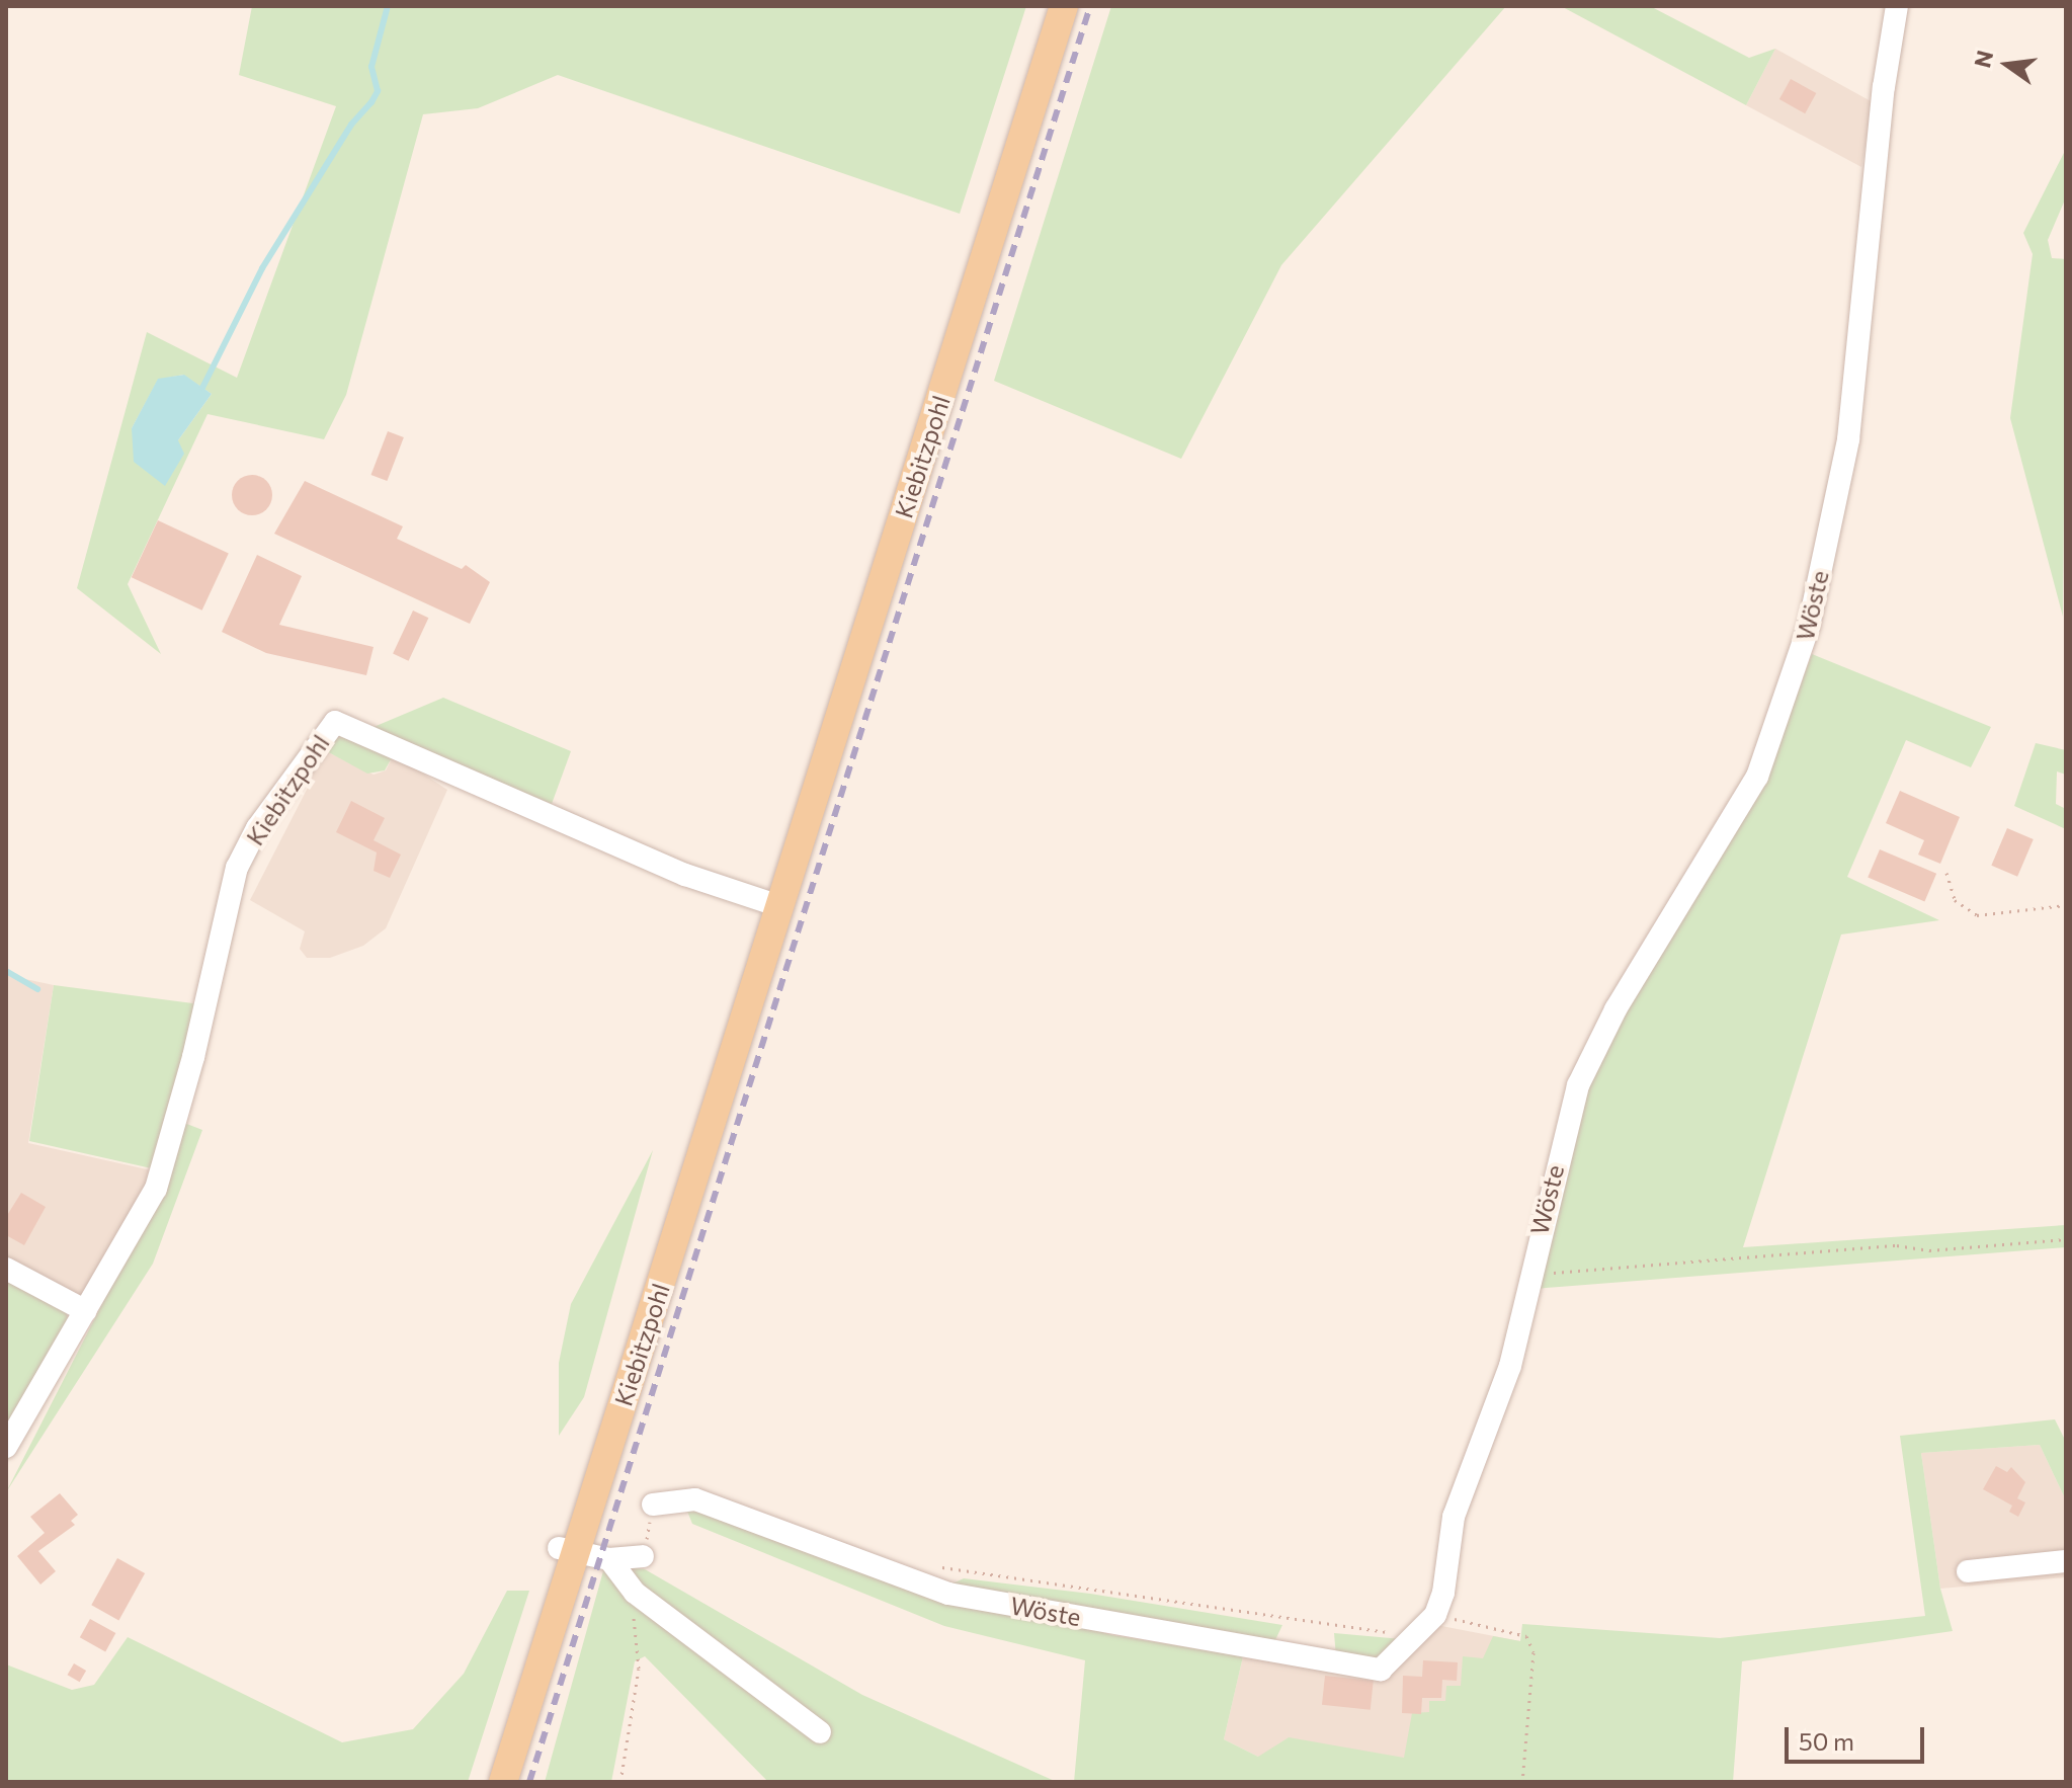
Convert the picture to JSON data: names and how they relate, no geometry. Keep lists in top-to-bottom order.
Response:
{
  "streets": {
    "main road": ["Kiebitzpohl"],
    "street": ["Wöste"]
  },
  "scale_bar": "50 m",
  "north": "left"
}
